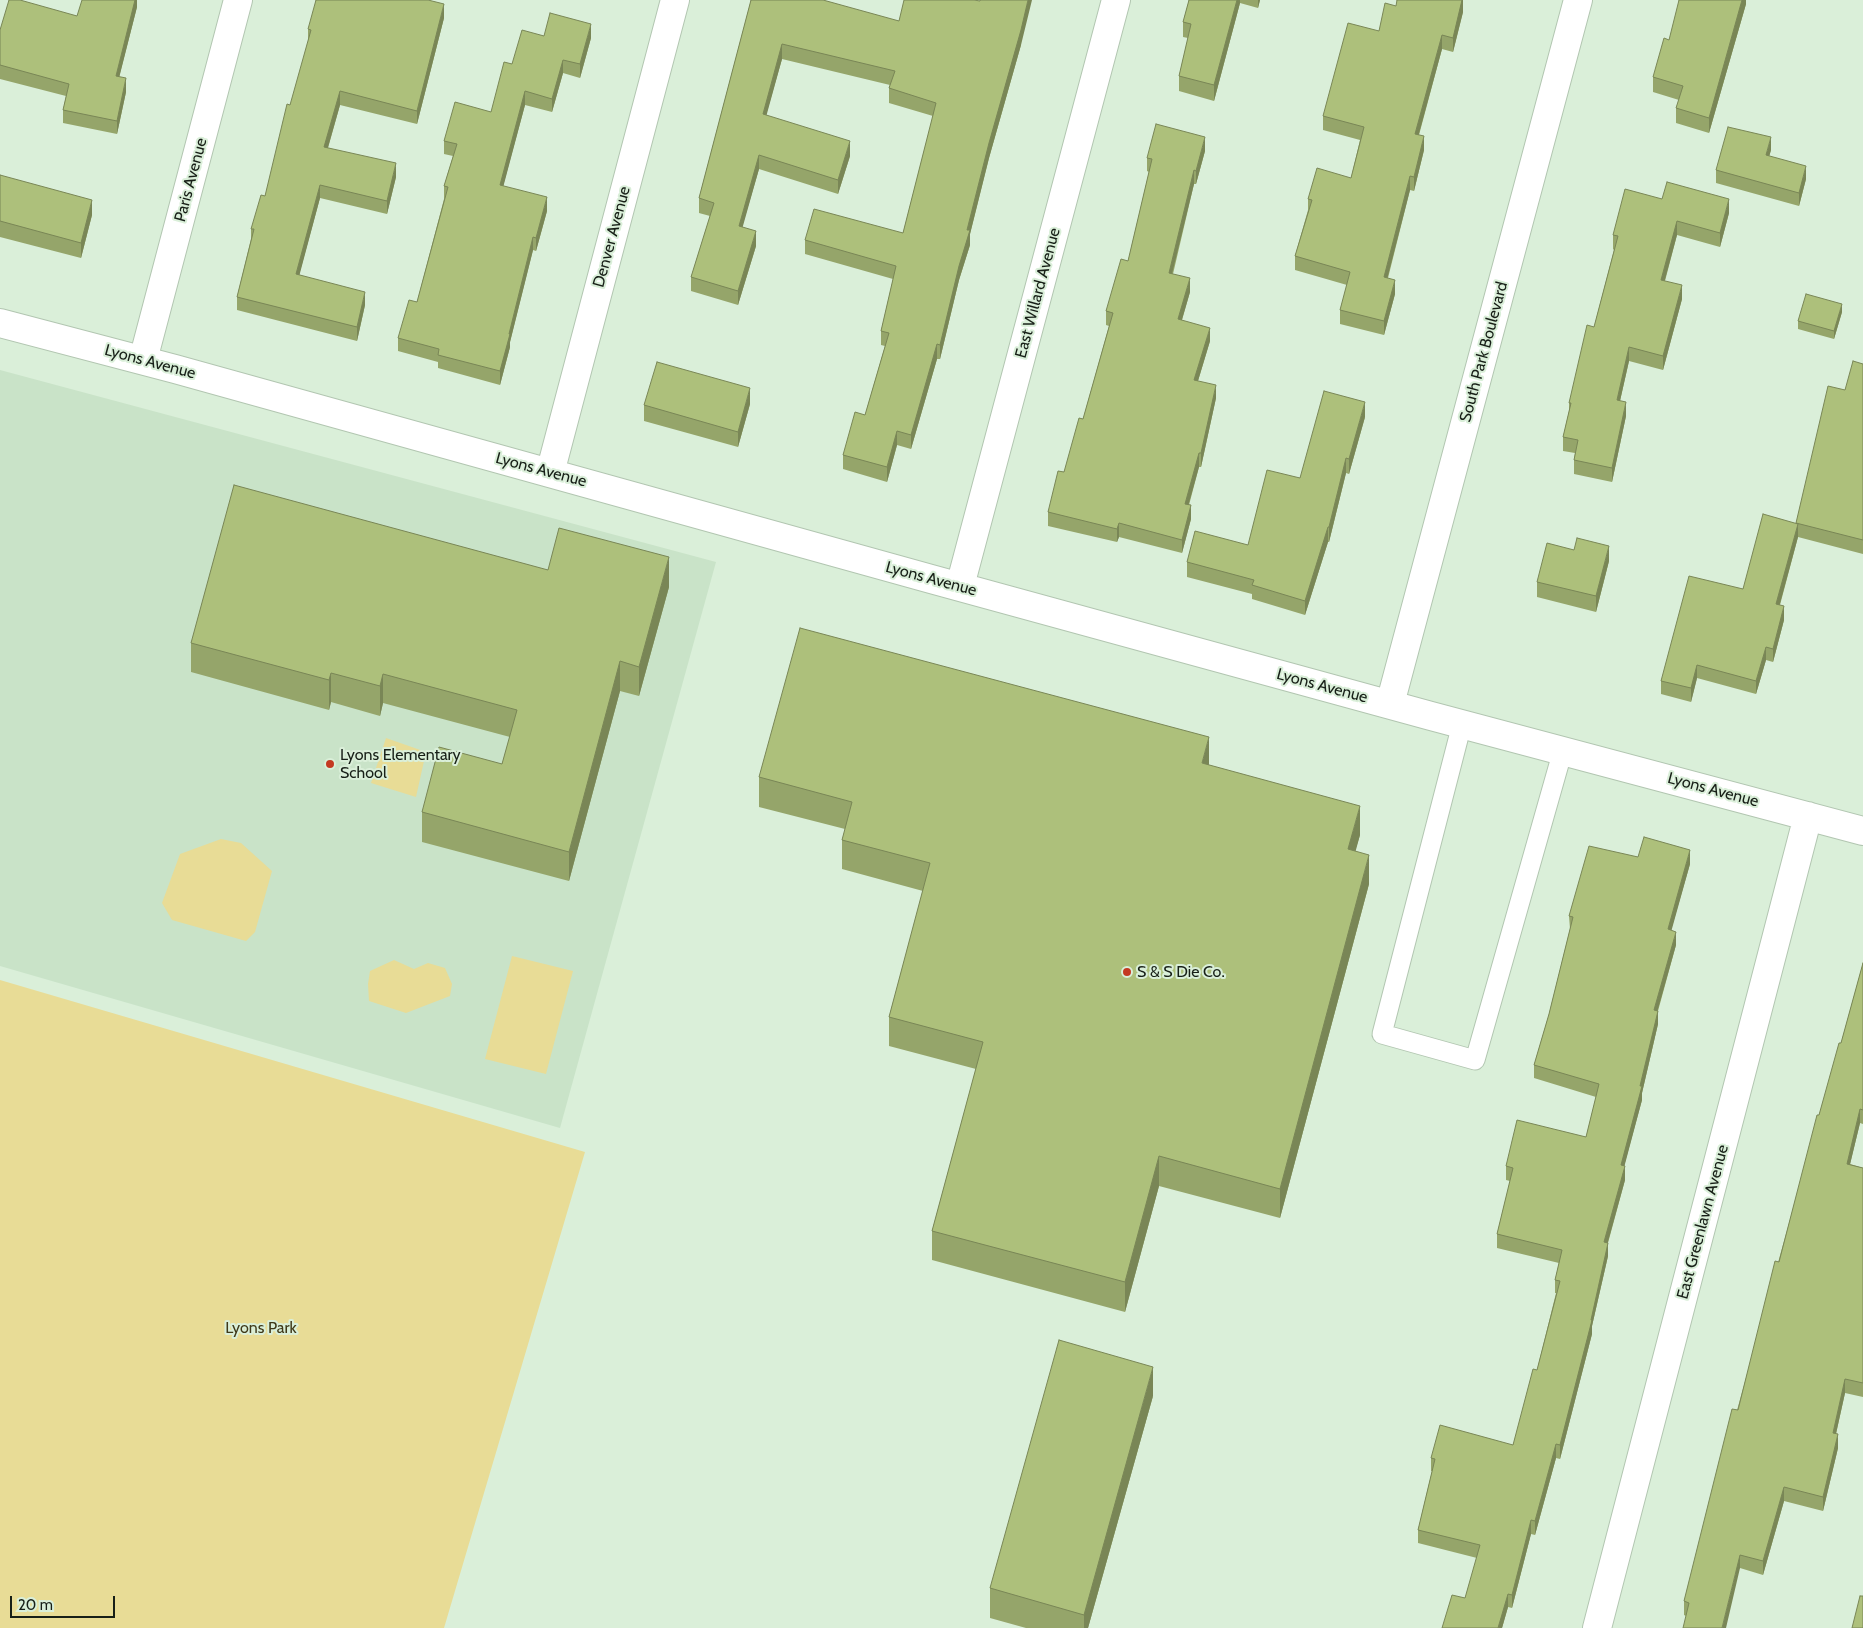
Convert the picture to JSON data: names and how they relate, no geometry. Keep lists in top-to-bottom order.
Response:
{
  "streets": {
    "street": [
      "Paris Avenue",
      "Denver Avenue",
      "East Willard Avenue",
      "South Park Boulevard",
      "Lyons Avenue",
      "East Greenlawn Avenue"
    ]
  },
  "crossings": [
    ["Paris Avenue", "Lyons Avenue"],
    ["Denver Avenue", "Lyons Avenue"],
    ["East Willard Avenue", "Lyons Avenue"],
    ["South Park Boulevard", "Lyons Avenue"],
    ["Lyons Avenue", "East Greenlawn Avenue"]
  ],
  "parks": ["Lyons Park"],
  "places": ["Lyons Elementary School", "S & S Die Co."],
  "scale_bar": "20 m"
}
